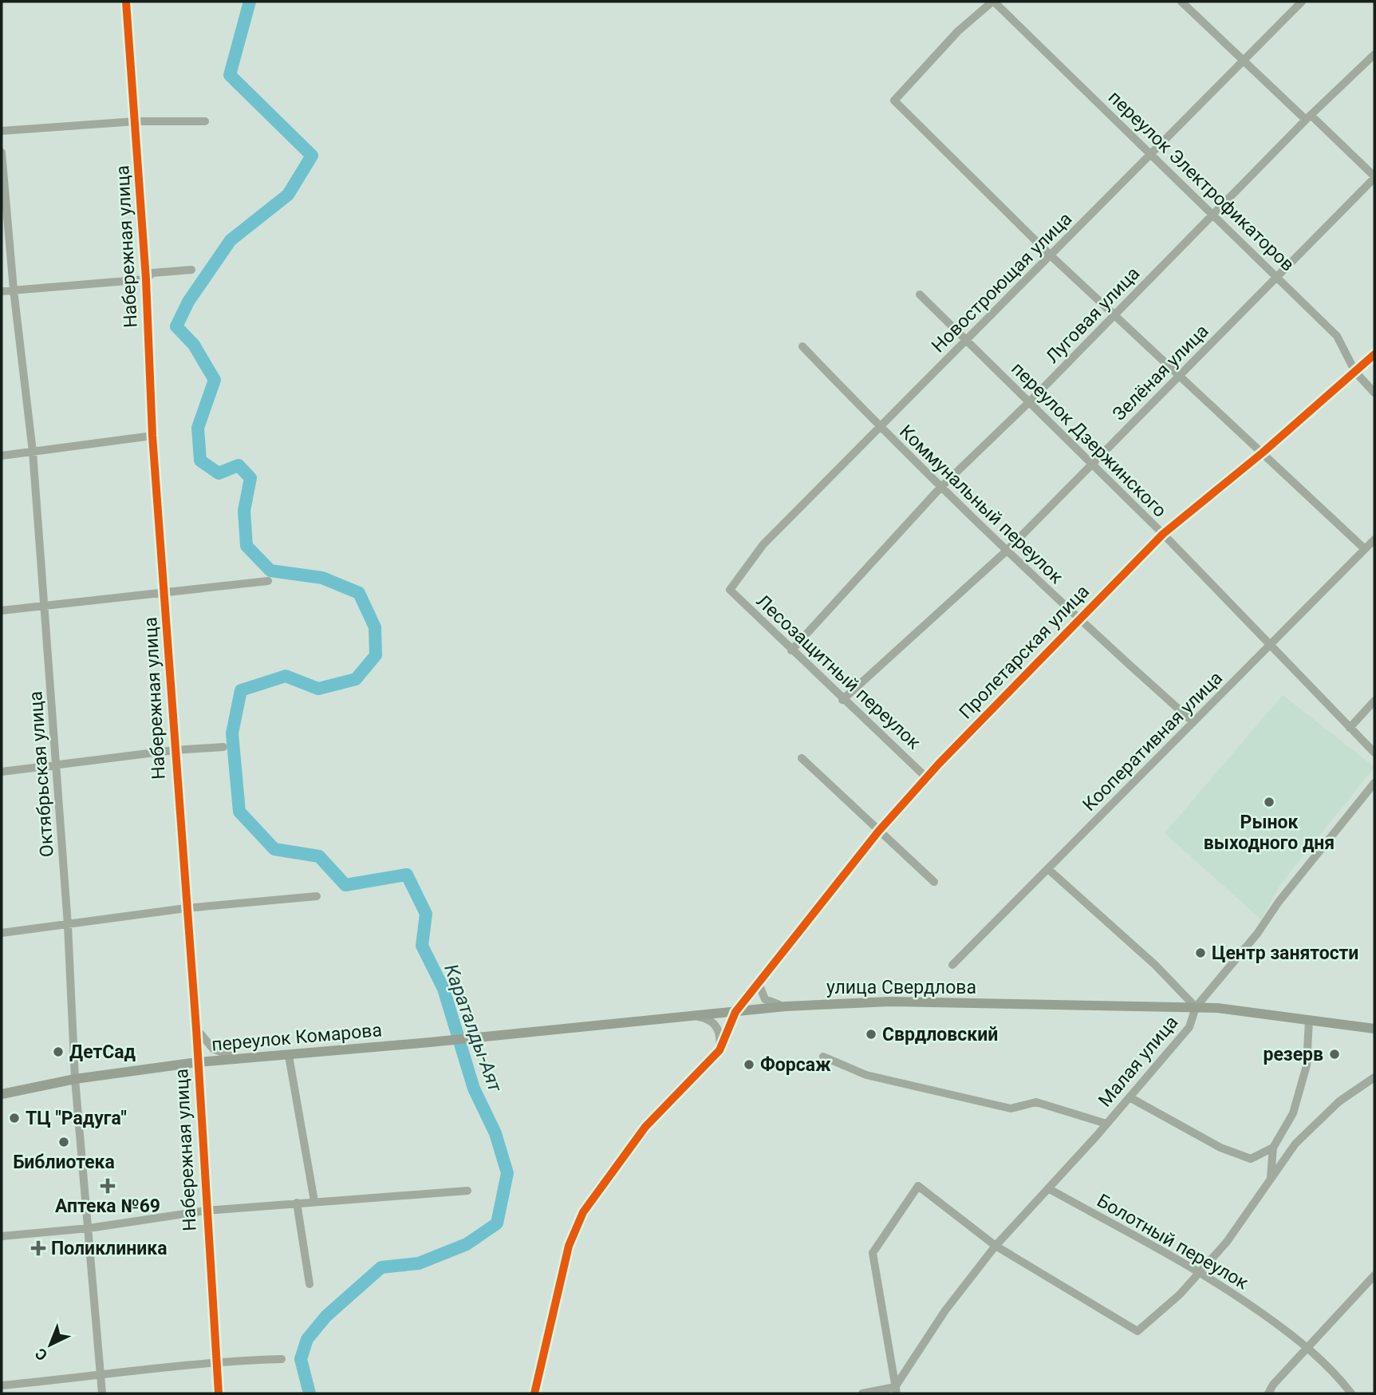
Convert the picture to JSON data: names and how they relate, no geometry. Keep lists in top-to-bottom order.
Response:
{
  "streets": {
    "main road": ["улица Свердлова", "переулок Комарова"],
    "street": [
      "переулок Электрофикаторов",
      "Набережная улица",
      "Новостроющая улица",
      "Луговая улица",
      "Зелёная улица",
      "переулок Дзержинского",
      "Коммунальный переулок",
      "Пролетарская улица",
      "Лесозащитный переулок",
      "Кооперативная улица",
      "Октябрьская улица",
      "Малая улица",
      "Болотный переулок"
    ]
  },
  "crossings": [
    ["переулок Электрофикаторов", "Новостроющая улица"],
    ["переулок Электрофикаторов", "Луговая улица"],
    ["переулок Электрофикаторов", "Зелёная улица"],
    ["переулок Электрофикаторов", "Пролетарская улица"],
    ["Набережная улица", "переулок Комарова"],
    ["Новостроющая улица", "переулок Дзержинского"],
    ["Новостроющая улица", "Коммунальный переулок"],
    ["Новостроющая улица", "Лесозащитный переулок"],
    ["Луговая улица", "переулок Дзержинского"],
    ["Луговая улица", "Коммунальный переулок"],
    ["Луговая улица", "Лесозащитный переулок"],
    ["Зелёная улица", "переулок Дзержинского"],
    ["Зелёная улица", "Коммунальный переулок"],
    ["Зелёная улица", "Лесозащитный переулок"],
    ["переулок Дзержинского", "Пролетарская улица"],
    ["переулок Дзержинского", "Кооперативная улица"],
    ["Коммунальный переулок", "Пролетарская улица"],
    ["Коммунальный переулок", "Кооперативная улица"],
    ["Пролетарская улица", "Лесозащитный переулок"],
    ["Пролетарская улица", "улица Свердлова"],
    ["Октябрьская улица", "переулок Комарова"],
    ["улица Свердлова", "переулок Комарова"],
    ["улица Свердлова", "Малая улица"],
    ["Малая улица", "Болотный переулок"]
  ],
  "water": ["Караталды-Аят"],
  "places": {
    "other": [
      "Рынок выходного дня",
      "Центр занятости",
      "Сврдловский",
      "ДетСад",
      "резерв",
      "Форсаж",
      "ТЦ \"Радуга\"",
      "Библиотека"
    ],
    "health": ["Аптека №69", "Поликлиника"]
  },
  "north": "bottom left"
}
